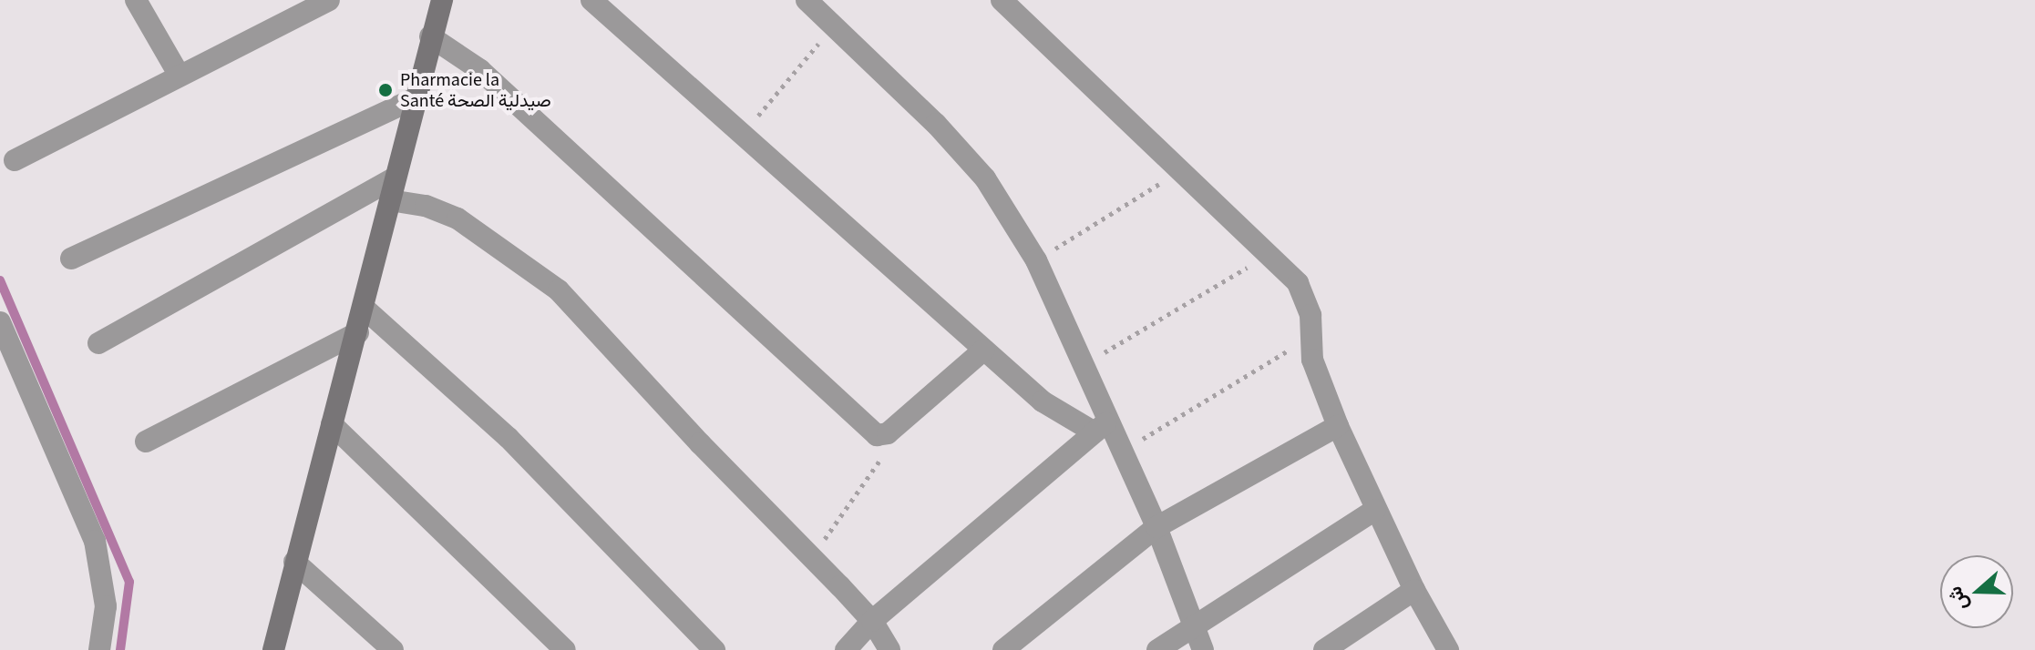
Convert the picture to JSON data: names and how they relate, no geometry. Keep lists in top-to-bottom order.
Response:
{
  "places": ["Pharmacie la Santé صيدلية الصحة"],
  "north": "left"
}
